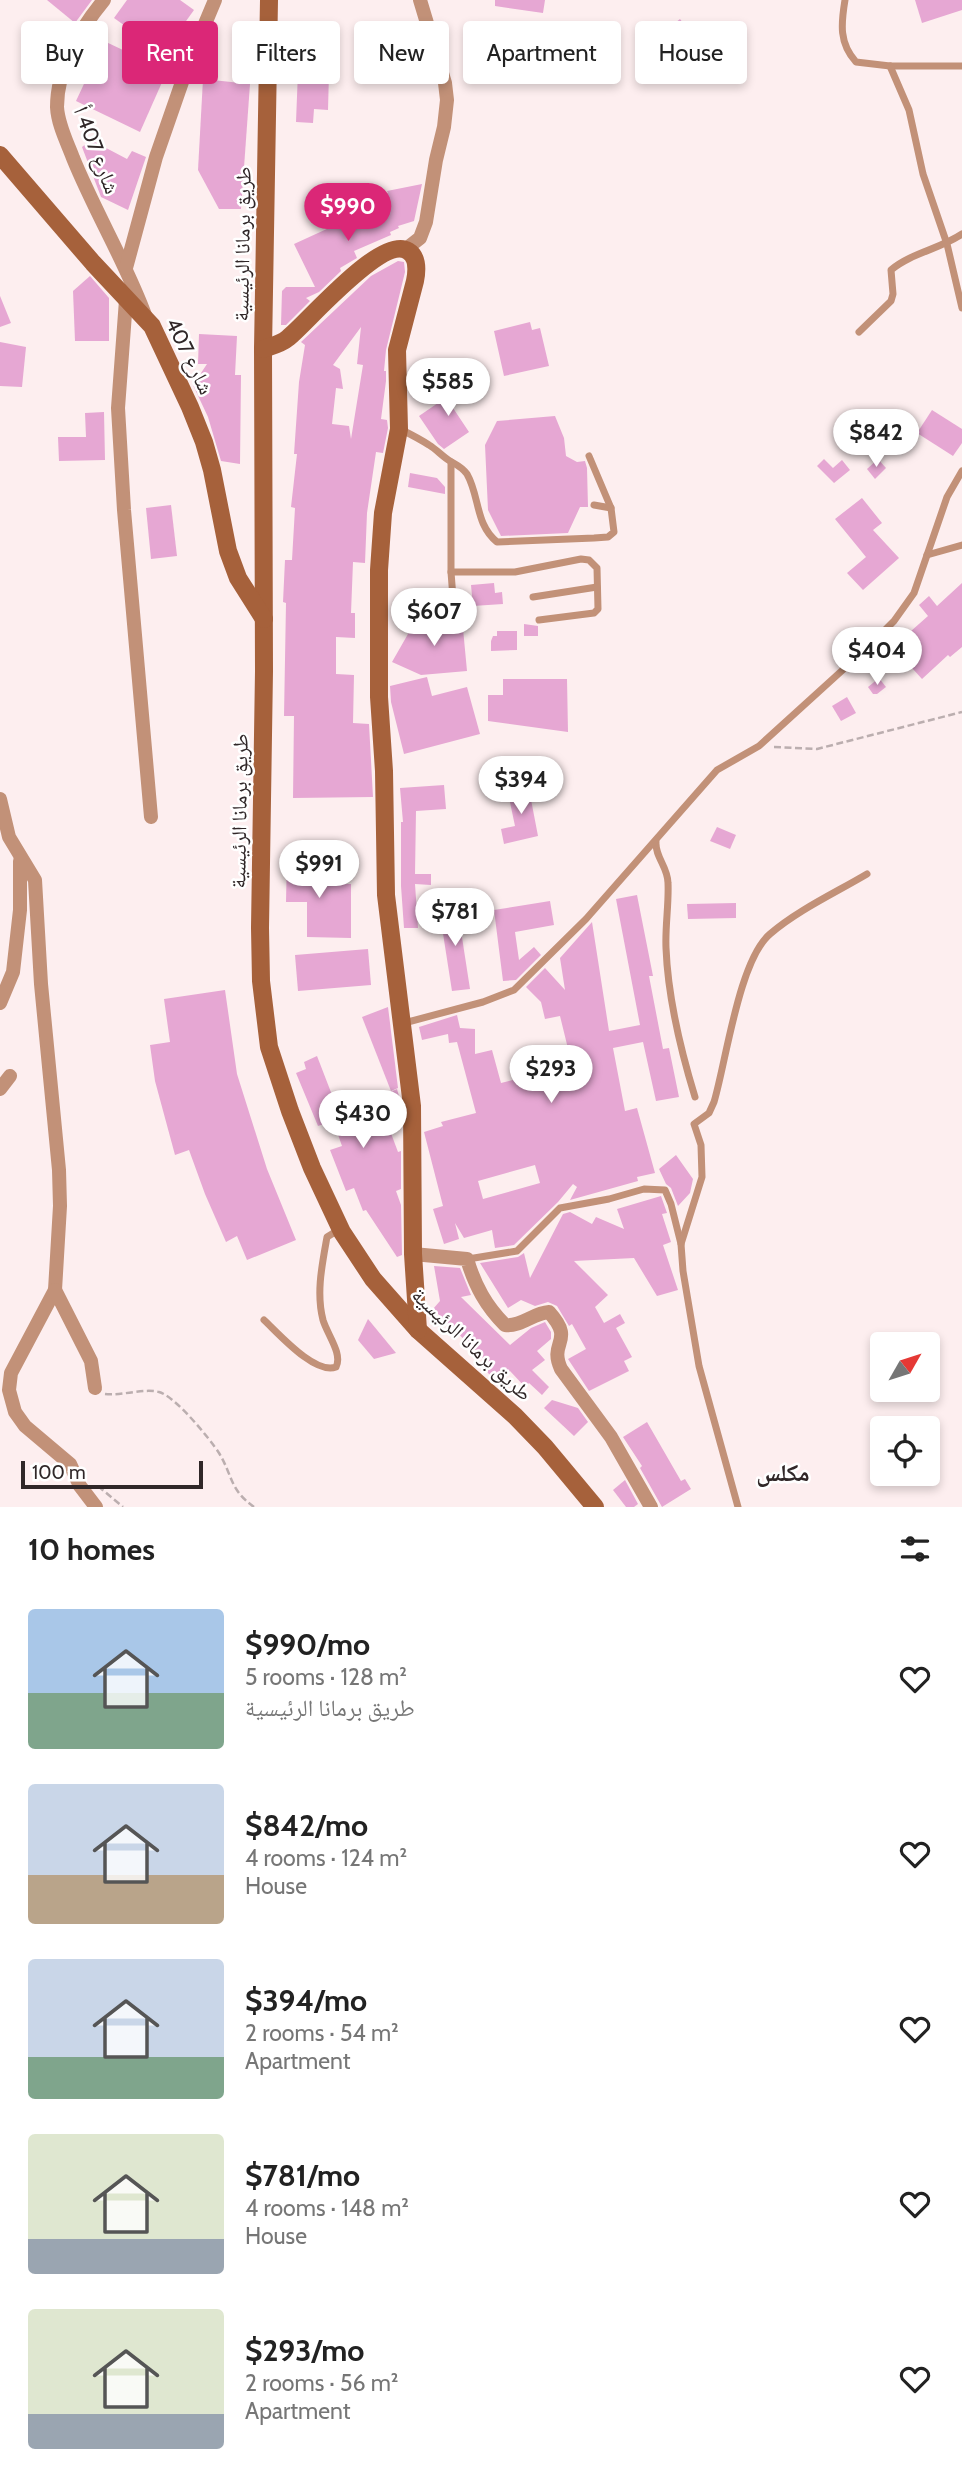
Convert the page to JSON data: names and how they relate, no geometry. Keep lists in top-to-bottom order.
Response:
{
  "streets": {
    "street": ["شارع 407 أ", "طريق برمانا الرئيسية", "شارع 407"]
  },
  "crossings": [
    ["شارع 407 أ", "شارع 407"],
    ["طريق برمانا الرئيسية", "شارع 407"]
  ],
  "districts": ["مكلس"],
  "scale_bar": "100 m",
  "north": "top right",
  "page": {
    "chip": [
      "Buy",
      "Rent",
      "Filters",
      "New",
      "Apartment",
      "House"
    ],
    "price": [
      "$990",
      "$585",
      "$842",
      "$607",
      "$404",
      "$394",
      "$991",
      "$781",
      "$293",
      "$430"
    ],
    "scale": "100 m",
    "heading": "10 homes",
    "list": [
      {
        "name": "$990/mo",
        "note": "5 rooms · 128 m² · طريق برمانا الرئيسية"
      },
      {
        "name": "$842/mo",
        "note": "4 rooms · 124 m² · House"
      },
      {
        "name": "$394/mo",
        "note": "2 rooms · 54 m² · Apartment"
      },
      {
        "name": "$781/mo",
        "note": "4 rooms · 148 m² · House"
      },
      {
        "name": "$293/mo",
        "note": "2 rooms · 56 m² · Apartment"
      }
    ]
  }
}
